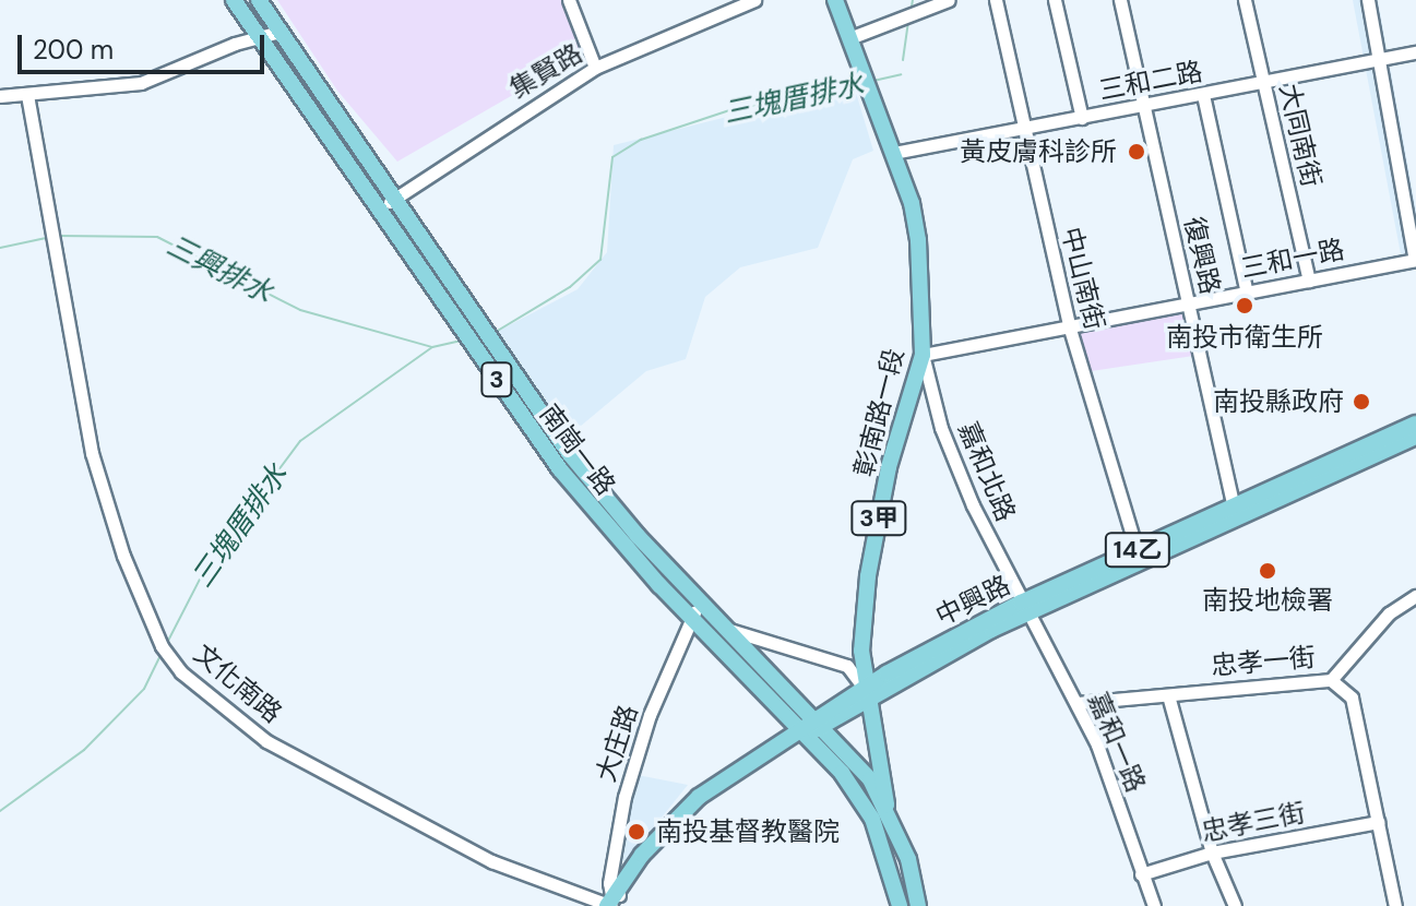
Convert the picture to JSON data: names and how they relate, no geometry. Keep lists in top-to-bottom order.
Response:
{
  "streets": {
    "main road": [
      "3",
      "彰南路一段",
      "南崗一路",
      "3甲",
      "14乙",
      "中興路"
    ],
    "street": [
      "集賢路",
      "三和二路",
      "大同南街",
      "復興路",
      "三和一路",
      "中山南街",
      "嘉和北路",
      "忠孝一街",
      "文化南路",
      "嘉和一路",
      "大庄路",
      "忠孝三街"
    ]
  },
  "crossings": [
    ["集賢路", "南崗一路"],
    ["三和二路", "大同南街"],
    ["三和二路", "復興路"],
    ["三和二路", "中山南街"],
    ["三和二路", "彰南路一段"],
    ["大同南街", "三和一路"],
    ["復興路", "三和一路"],
    ["復興路", "中興路"],
    ["三和一路", "中山南街"],
    ["三和一路", "彰南路一段"],
    ["三和一路", "嘉和北路"],
    ["中山南街", "中興路"],
    ["3", "南崗一路"],
    ["3", "中興路"],
    ["彰南路一段", "南崗一路"],
    ["彰南路一段", "嘉和北路"],
    ["彰南路一段", "中興路"],
    ["南崗一路", "中興路"],
    ["南崗一路", "大庄路"],
    ["嘉和北路", "中興路"],
    ["嘉和北路", "嘉和一路"],
    ["中興路", "文化南路"],
    ["中興路", "嘉和一路"],
    ["中興路", "大庄路"],
    ["忠孝一街", "嘉和一路"],
    ["文化南路", "大庄路"],
    ["嘉和一路", "忠孝三街"]
  ],
  "water": ["三塊厝排水", "三興排水"],
  "places": [
    "黃皮膚科診所",
    "南投市衛生所",
    "南投縣政府",
    "南投地檢署",
    "南投基督教醫院"
  ],
  "scale_bar": "200 m"
}
